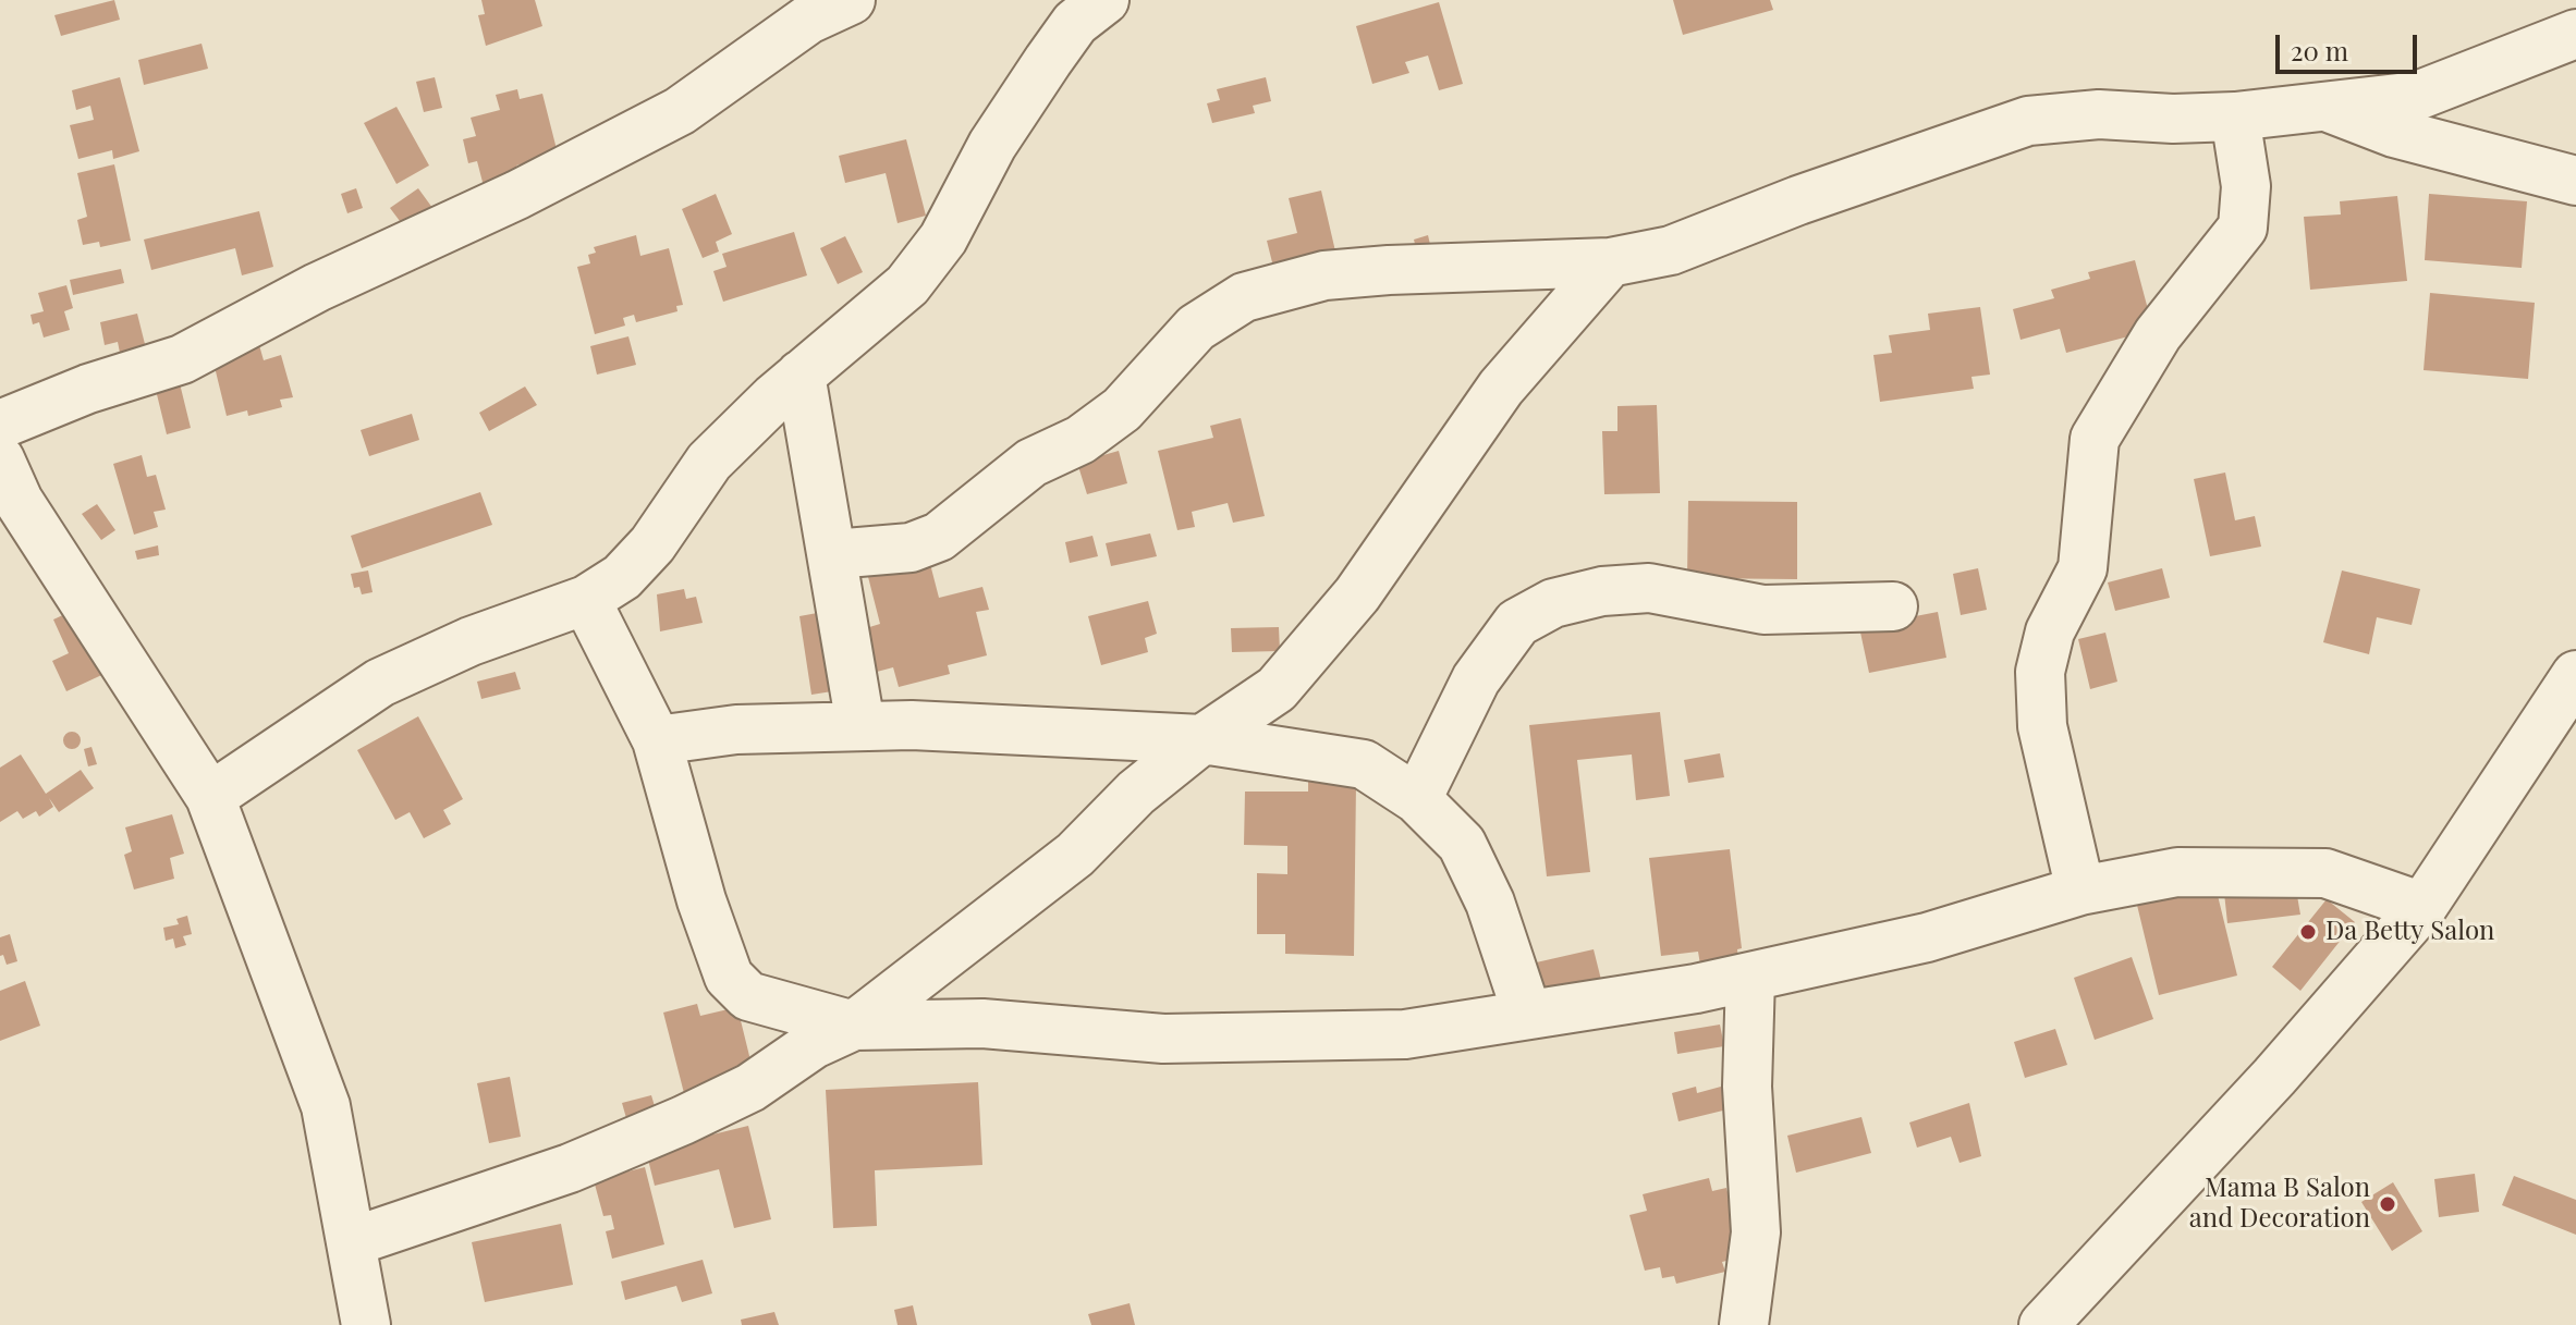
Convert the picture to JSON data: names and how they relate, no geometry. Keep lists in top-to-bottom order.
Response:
{
  "places": ["Da Betty Salon", "Mama B Salon and Decoration"],
  "scale_bar": "20 m"
}
